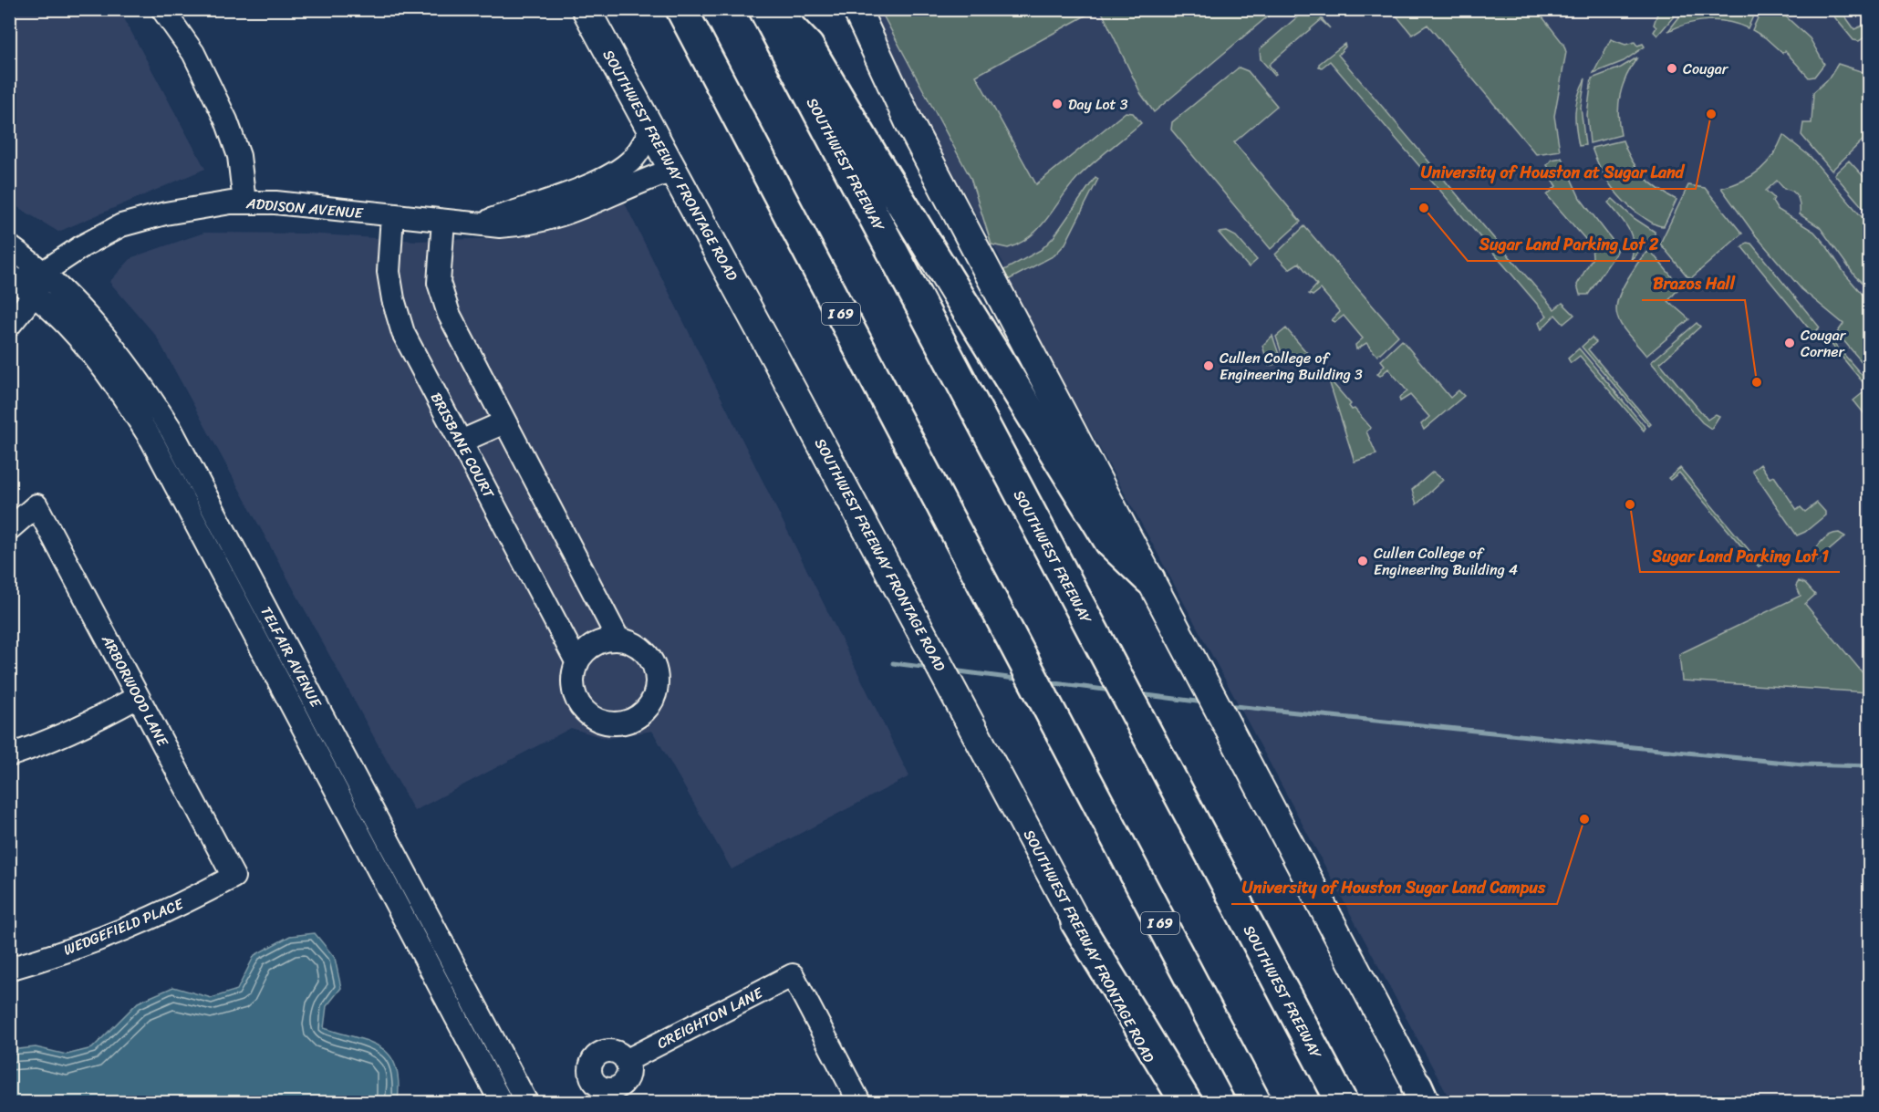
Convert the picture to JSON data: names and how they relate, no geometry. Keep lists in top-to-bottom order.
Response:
{
  "streets": {
    "highway": ["SOUTHWEST FREEWAY", "I 69"],
    "main road": ["SOUTHWEST FREEWAY FRONTAGE ROAD"],
    "street": [
      "ADDISON AVENUE",
      "BRISBANE COURT",
      "TELFAIR AVENUE",
      "ARBORWOOD LANE",
      "WEDGEFIELD PLACE",
      "CREIGHTON LANE"
    ]
  },
  "crossings": [
    ["SOUTHWEST FREEWAY FRONTAGE ROAD", "ADDISON AVENUE"],
    ["ADDISON AVENUE", "BRISBANE COURT"],
    ["ADDISON AVENUE", "TELFAIR AVENUE"],
    ["ARBORWOOD LANE", "WEDGEFIELD PLACE"]
  ],
  "places": [
    "Cougar",
    "Day Lot 3",
    "University of Houston at Sugar Land",
    "Sugar Land Parking Lot 2",
    "Cougar Corner",
    "Cullen College of Engineering Building 3",
    "Brazos Hall",
    "Sugar Land Parking Lot 1",
    "Cullen College of Engineering Building 4",
    "University of Houston Sugar Land Campus"
  ]
}
